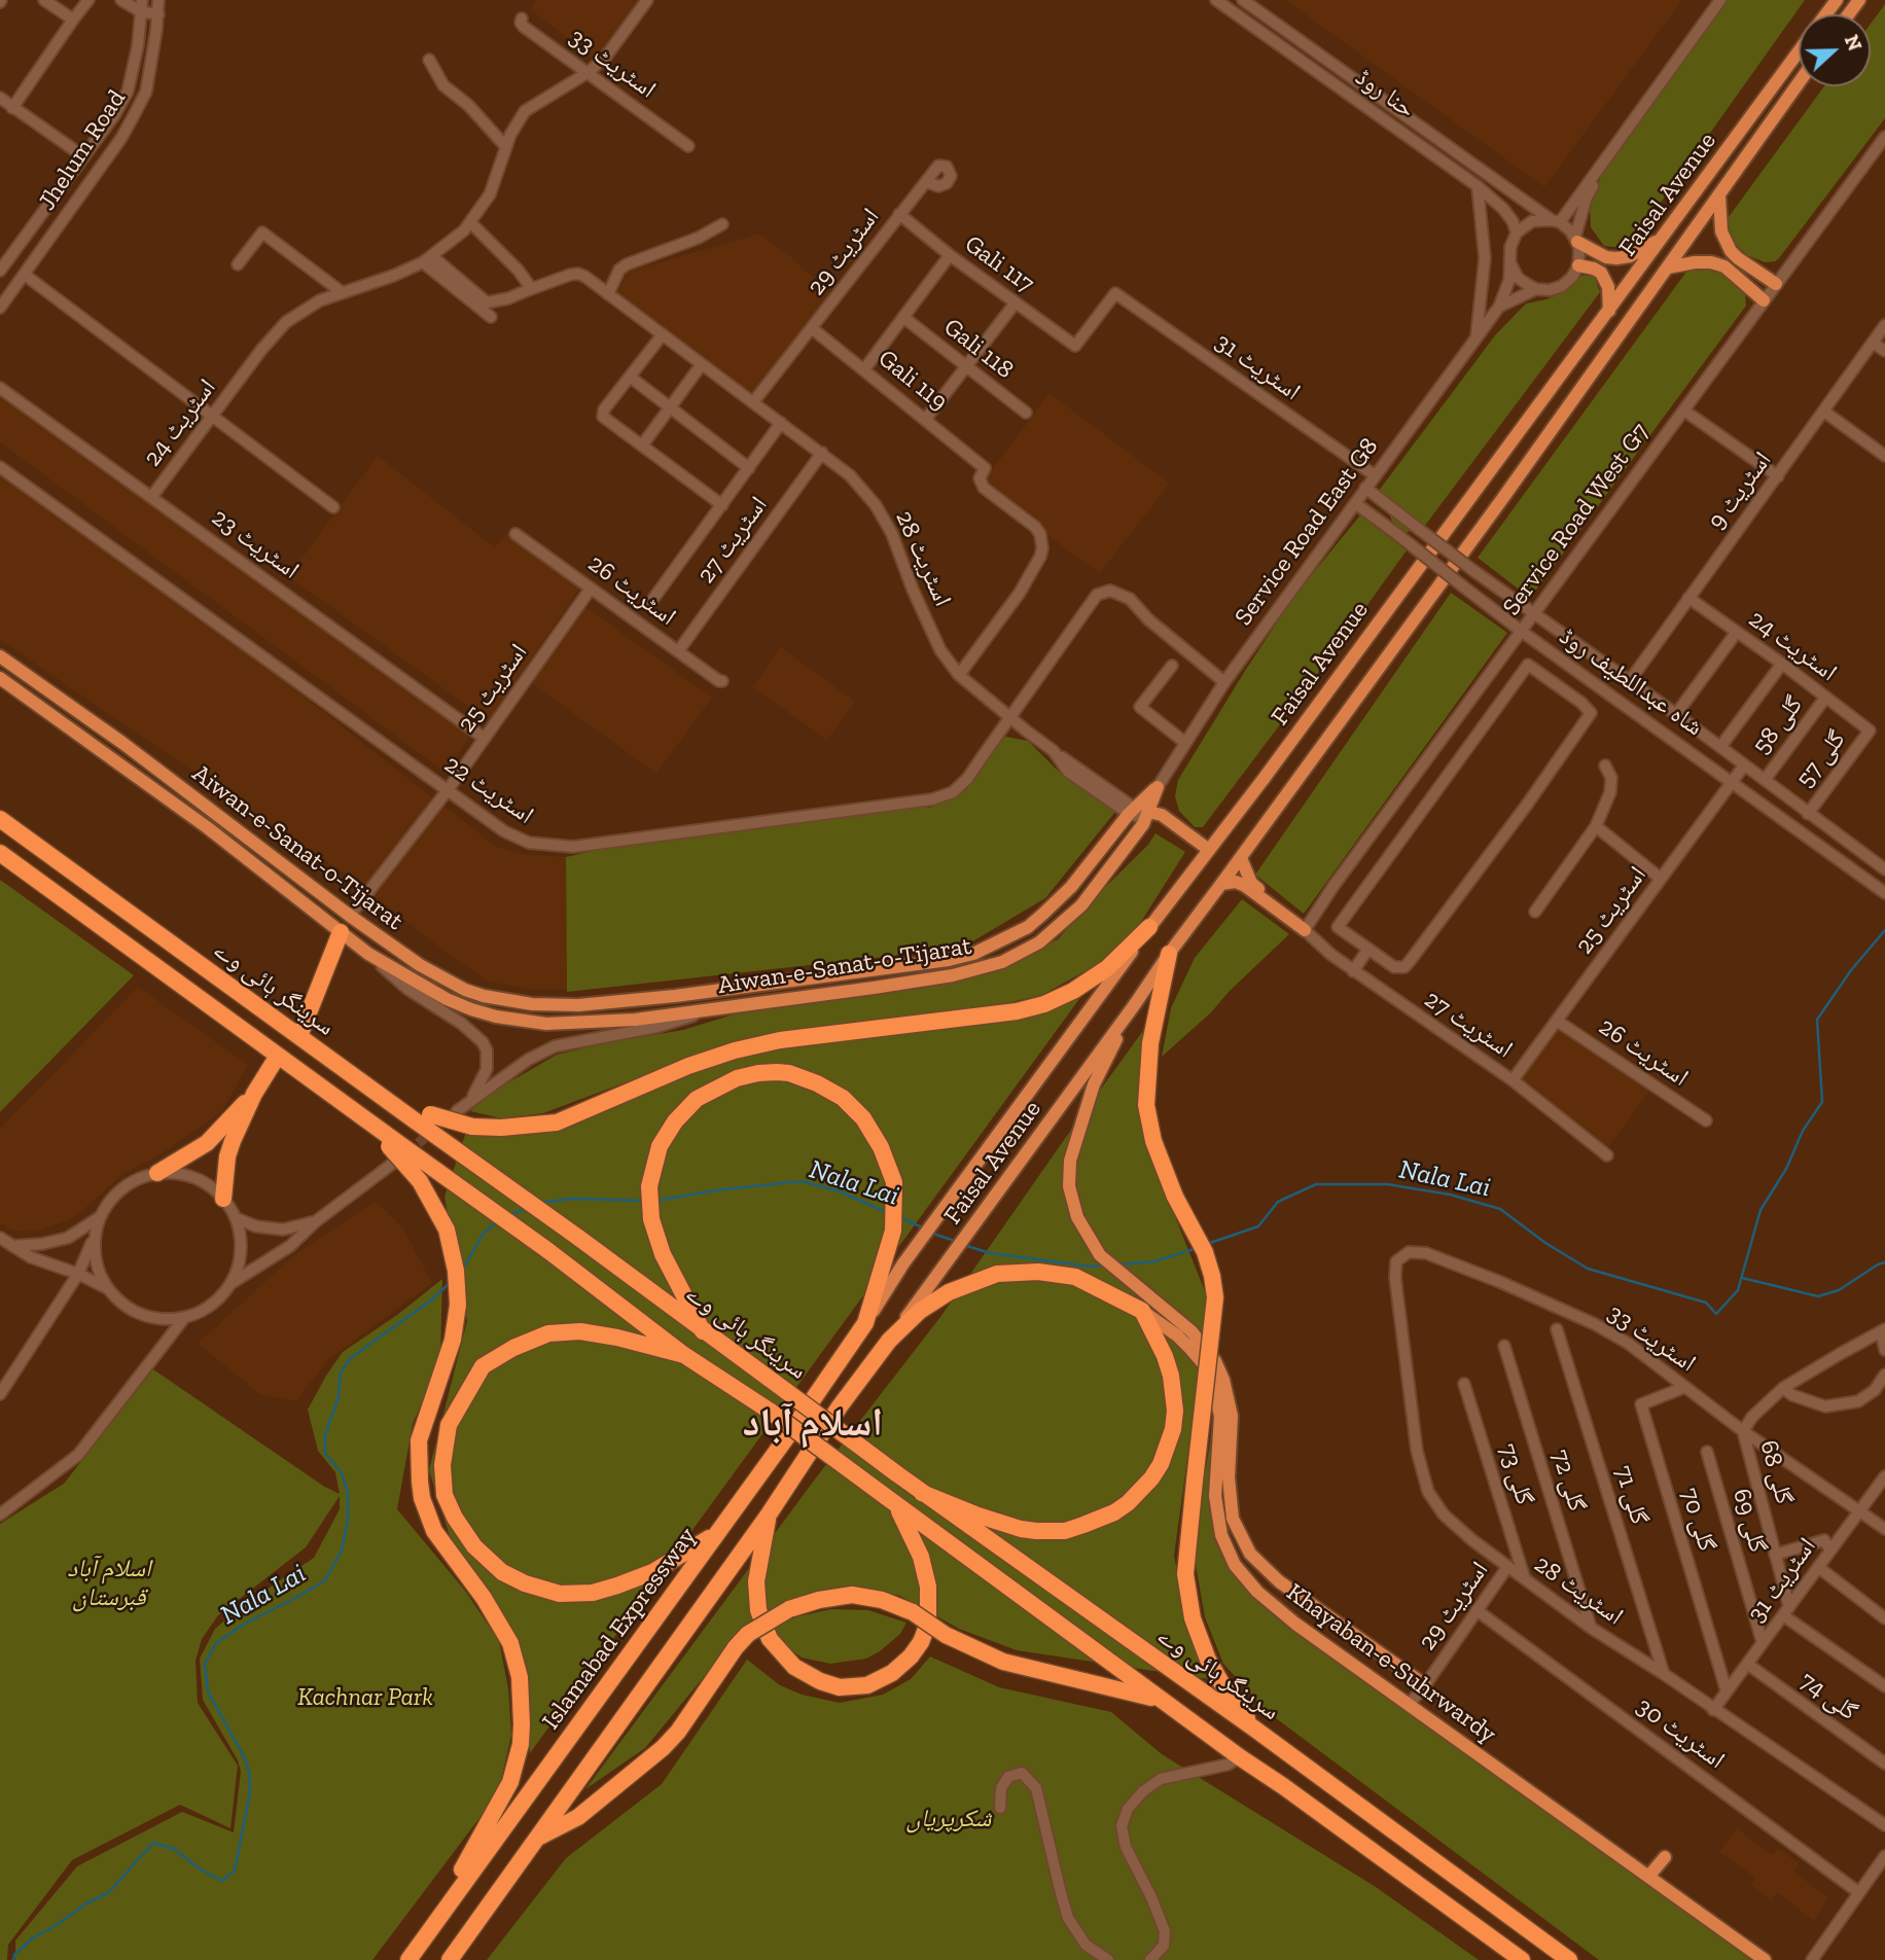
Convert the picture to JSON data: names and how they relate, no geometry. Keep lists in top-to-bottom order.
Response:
{
  "streets": {
    "highway": ["سرینگر ہائی وے", "Islamabad Expressway"],
    "main road": ["Faisal Avenue", "Aiwan-e-Sanat-o-Tijarat", "Khayaban-e-Suhrwardy"],
    "street": [
      "اسٹریٹ 33",
      "حنا روڈ",
      "Jhelum Road",
      "اسٹریٹ 29",
      "Gali 117",
      "Gali 118",
      "اسٹریٹ 31",
      "Gali 119",
      "اسٹریٹ 24",
      "اسٹریٹ 9",
      "Service Road West G7",
      "Service Road East G8",
      "اسٹریٹ 27",
      "اسٹریٹ 23",
      "اسٹریٹ 28",
      "اسٹریٹ 26",
      "شاہ عبداللطیف روڈ",
      "اسٹریٹ 25",
      "گلی 58",
      "گلی 57",
      "اسٹریٹ 22",
      "گلی 68",
      "گلی 73",
      "گلی 72",
      "گلی 71",
      "گلی 70",
      "گلی 69",
      "گلی 74",
      "اسٹریٹ 30"
    ]
  },
  "crossings": [
    ["اسٹریٹ 33", "اسٹریٹ 31"],
    ["اسٹریٹ 33", "اسٹریٹ 24"],
    ["اسٹریٹ 33", "اسٹریٹ 28"],
    ["اسٹریٹ 33", "گلی 68"],
    ["اسٹریٹ 33", "گلی 70"],
    ["Faisal Avenue", "Islamabad Expressway"],
    ["Faisal Avenue", "Khayaban-e-Suhrwardy"],
    ["اسٹریٹ 29", "Gali 117"],
    ["اسٹریٹ 29", "Gali 119"],
    ["اسٹریٹ 29", "اسٹریٹ 28"],
    ["اسٹریٹ 29", "Khayaban-e-Suhrwardy"],
    ["اسٹریٹ 29", "اسٹریٹ 30"],
    ["Gali 117", "اسٹریٹ 31"],
    ["اسٹریٹ 31", "Service Road East G8"],
    ["اسٹریٹ 31", "اسٹریٹ 28"],
    ["اسٹریٹ 31", "گلی 68"],
    ["اسٹریٹ 31", "گلی 70"],
    ["اسٹریٹ 31", "گلی 69"],
    ["اسٹریٹ 31", "گلی 74"],
    ["Gali 119", "اسٹریٹ 28"],
    ["اسٹریٹ 24", "اسٹریٹ 9"],
    ["اسٹریٹ 24", "اسٹریٹ 23"],
    ["اسٹریٹ 24", "گلی 58"],
    ["اسٹریٹ 24", "گلی 57"],
    ["اسٹریٹ 9", "شاہ عبداللطیف روڈ"],
    ["Service Road West G7", "اسٹریٹ 27"],
    ["Service Road West G7", "شاہ عبداللطیف روڈ"],
    ["Service Road East G8", "شاہ عبداللطیف روڈ"],
    ["Service Road East G8", "اسٹریٹ 22"],
    ["Service Road East G8", "Aiwan-e-Sanat-o-Tijarat"],
    ["اسٹریٹ 27", "اسٹریٹ 28"],
    ["اسٹریٹ 27", "اسٹریٹ 26"],
    ["اسٹریٹ 27", "اسٹریٹ 25"],
    ["اسٹریٹ 23", "اسٹریٹ 25"],
    ["اسٹریٹ 28", "اسٹریٹ 22"],
    ["اسٹریٹ 28", "Aiwan-e-Sanat-o-Tijarat"],
    ["اسٹریٹ 28", "گلی 73"],
    ["اسٹریٹ 28", "گلی 72"],
    ["اسٹریٹ 28", "گلی 71"],
    ["اسٹریٹ 26", "اسٹریٹ 25"],
    ["شاہ عبداللطیف روڈ", "اسٹریٹ 25"],
    ["شاہ عبداللطیف روڈ", "گلی 58"],
    ["شاہ عبداللطیف روڈ", "گلی 57"],
    ["اسٹریٹ 25", "اسٹریٹ 22"],
    ["اسٹریٹ 25", "Aiwan-e-Sanat-o-Tijarat"],
    ["سرینگر ہائی وے", "Islamabad Expressway"]
  ],
  "districts": ["اسلام آباد"],
  "water": ["Nala Lai"],
  "parks": ["اسلام آباد قبرستان", "Kachnar Park", "شکرپریاں"],
  "north": "right"
}
